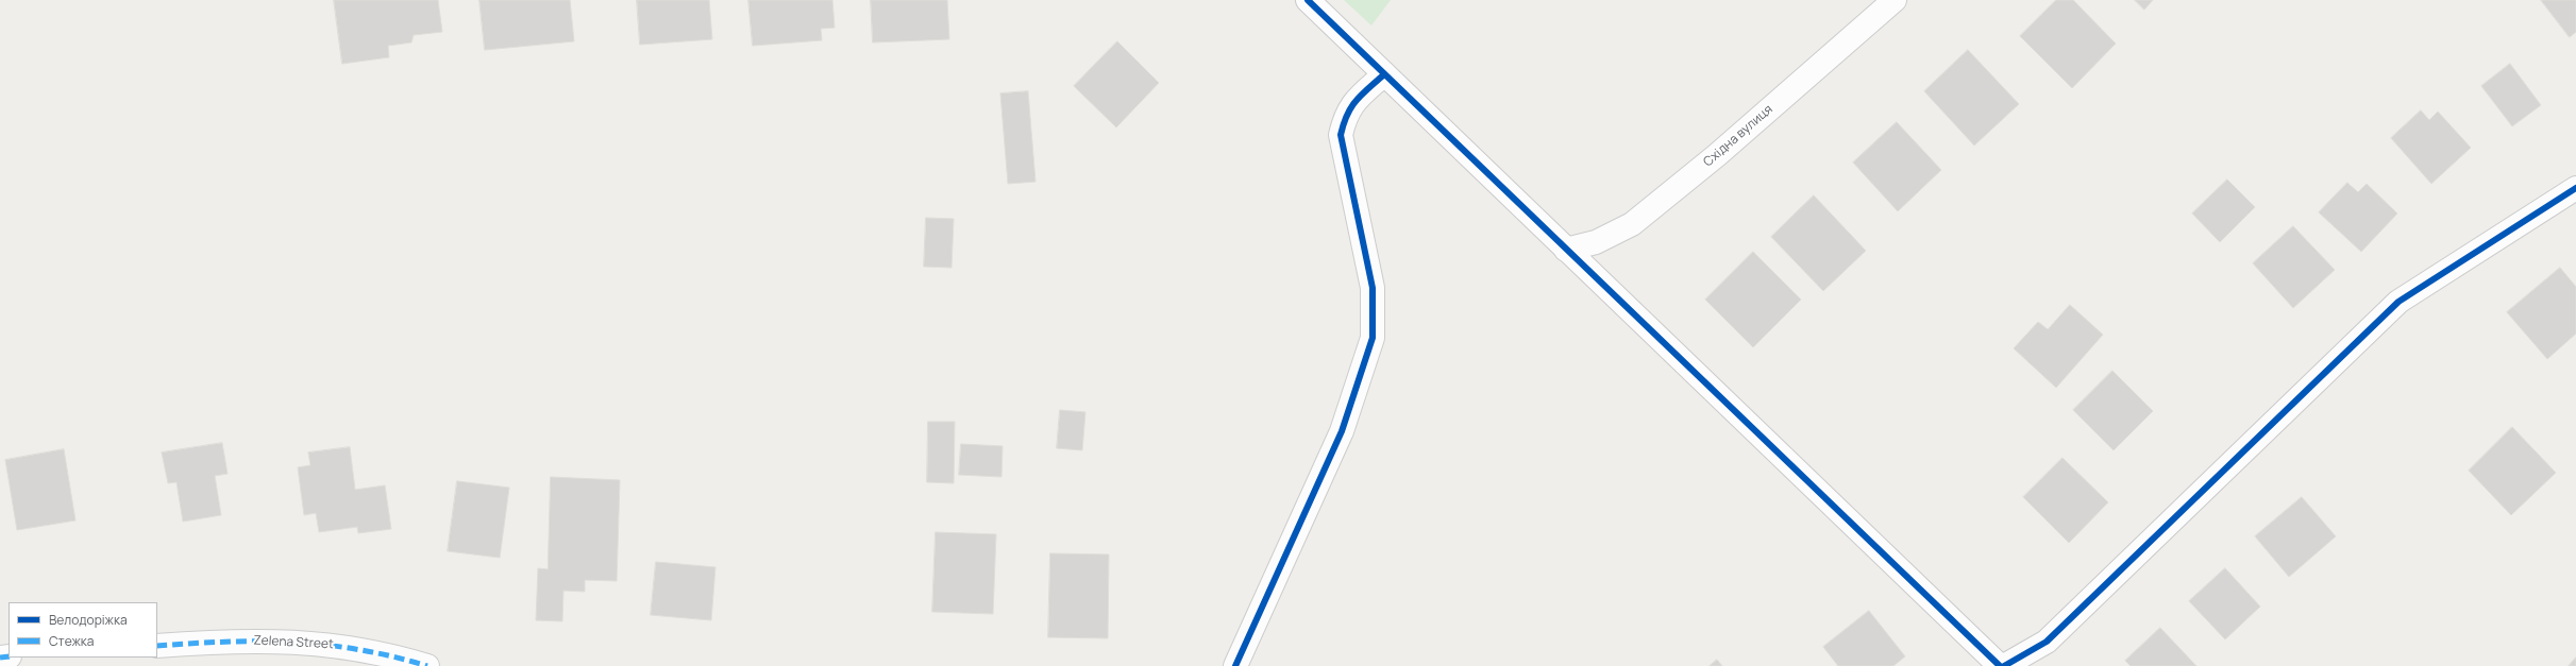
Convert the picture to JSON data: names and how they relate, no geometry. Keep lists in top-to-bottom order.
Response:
{
  "streets": {
    "street": ["Східна вулиця", "Zelena Street"]
  },
  "legend": ["Велодоріжка", "Стежка"]
}
